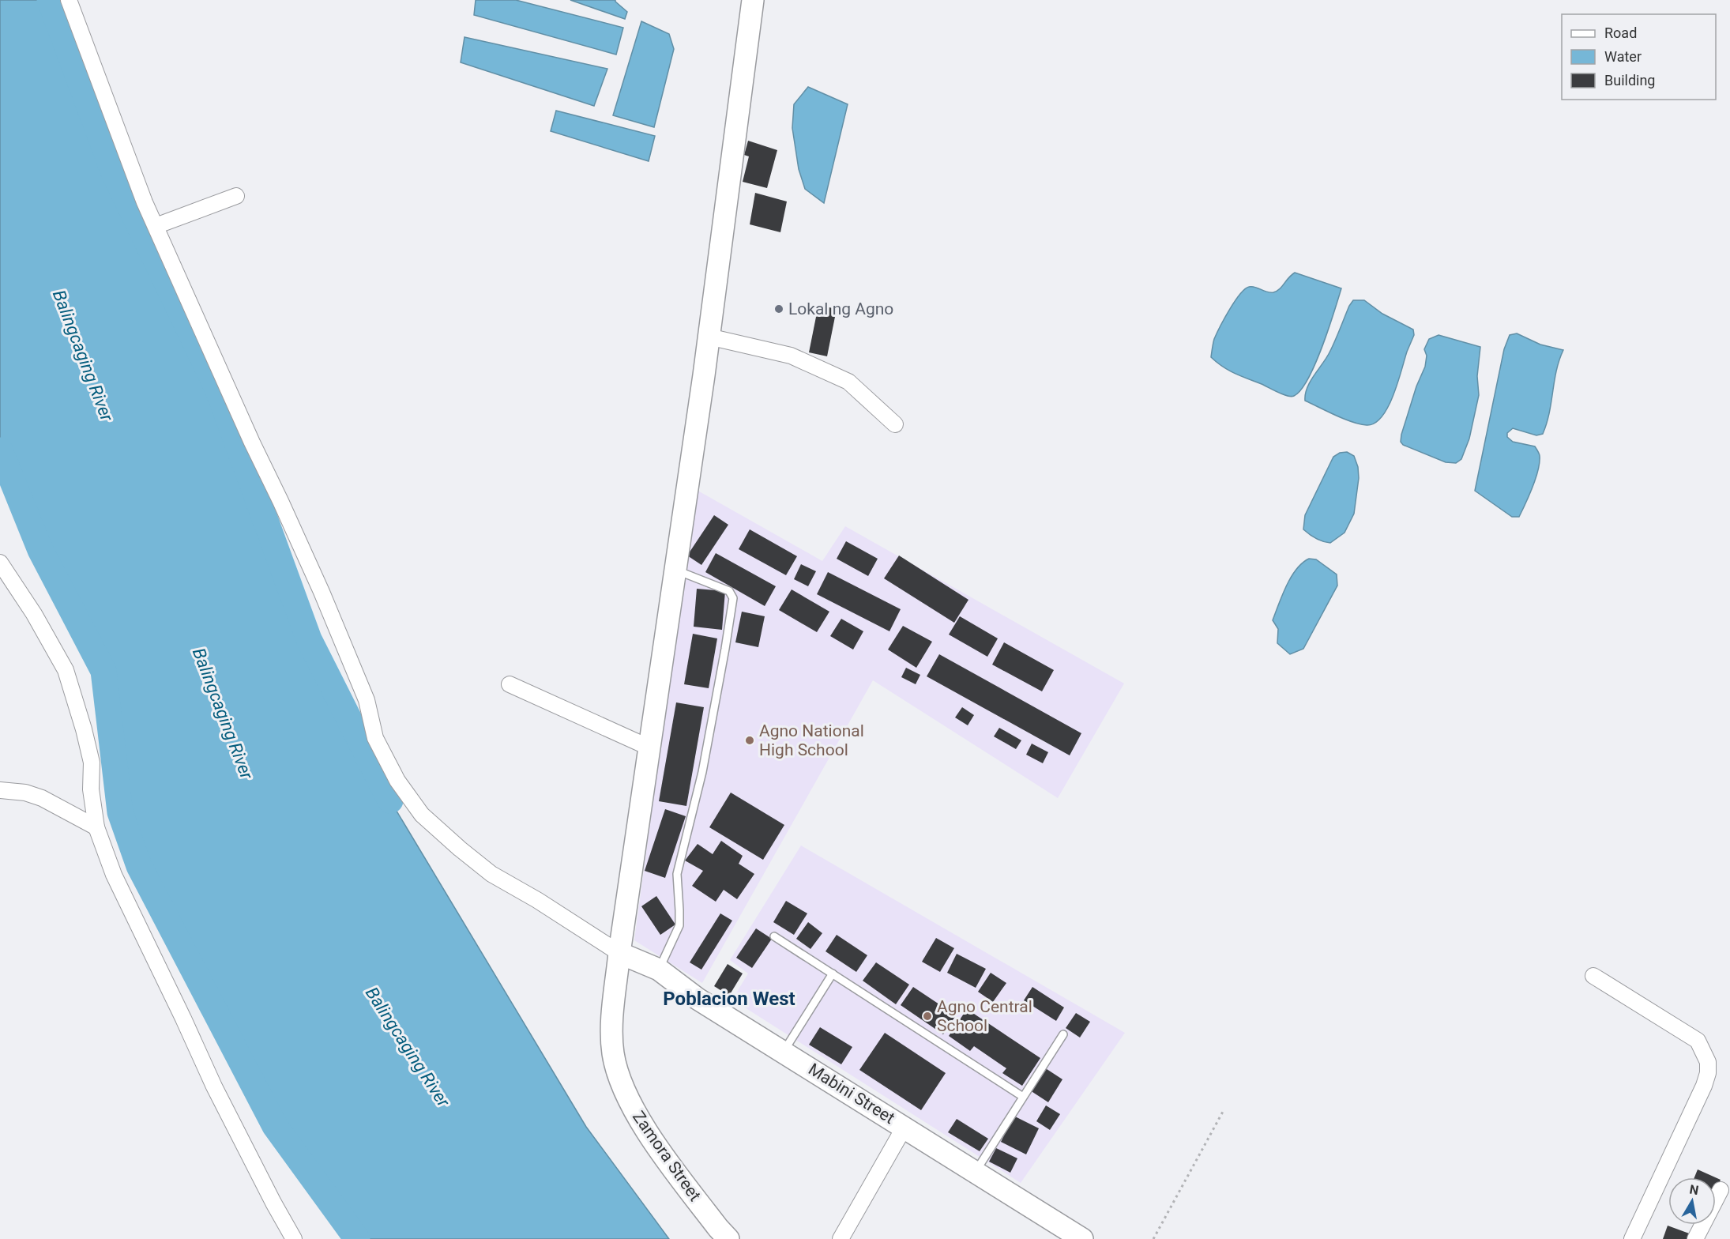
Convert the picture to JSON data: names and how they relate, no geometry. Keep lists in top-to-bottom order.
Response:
{
  "streets": {
    "street": ["Mabini Street", "Zamora Street"]
  },
  "crossings": [
    ["Mabini Street", "Zamora Street"]
  ],
  "districts": ["Poblacion West"],
  "water": ["Balingcaging River"],
  "places": ["Lokal ng Agno", "Agno National High School", "Agno Central School"],
  "legend": ["Road", "Water", "Building"],
  "north": "top"
}
